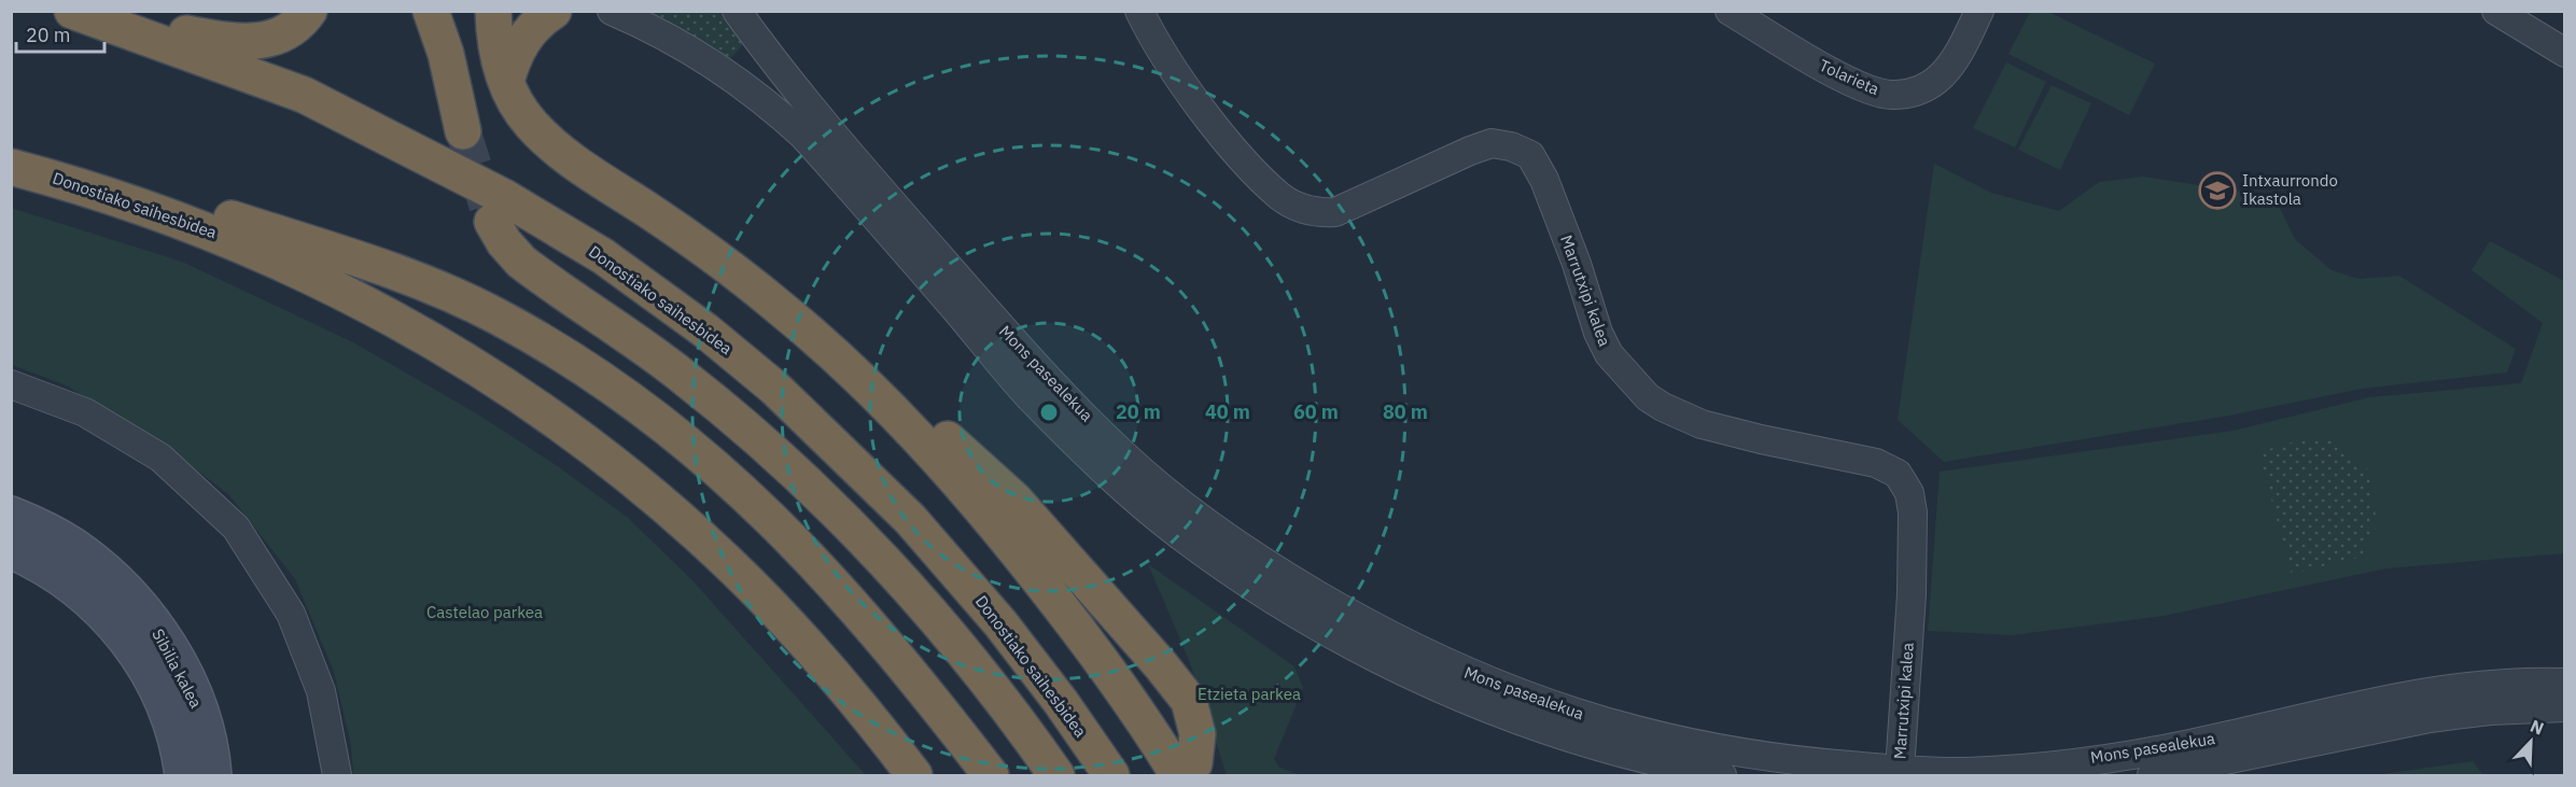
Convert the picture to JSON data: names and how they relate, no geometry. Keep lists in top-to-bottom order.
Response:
{
  "streets": {
    "highway": ["Donostiako saihesbidea"],
    "main road": ["Sibilia kalea"],
    "street": ["Tolarieta", "Marrutxipi kalea", "Mons pasealekua"]
  },
  "crossings": [
    ["Marrutxipi kalea", "Mons pasealekua"]
  ],
  "parks": ["Castelao parkea", "Etzieta parkea"],
  "places": {
    "school or university": ["Intxaurrondo Ikastola"]
  },
  "scale_bar": "20 m",
  "north": "top right",
  "rings": [
    "20 m",
    "40 m",
    "60 m",
    "80 m"
  ]
}
